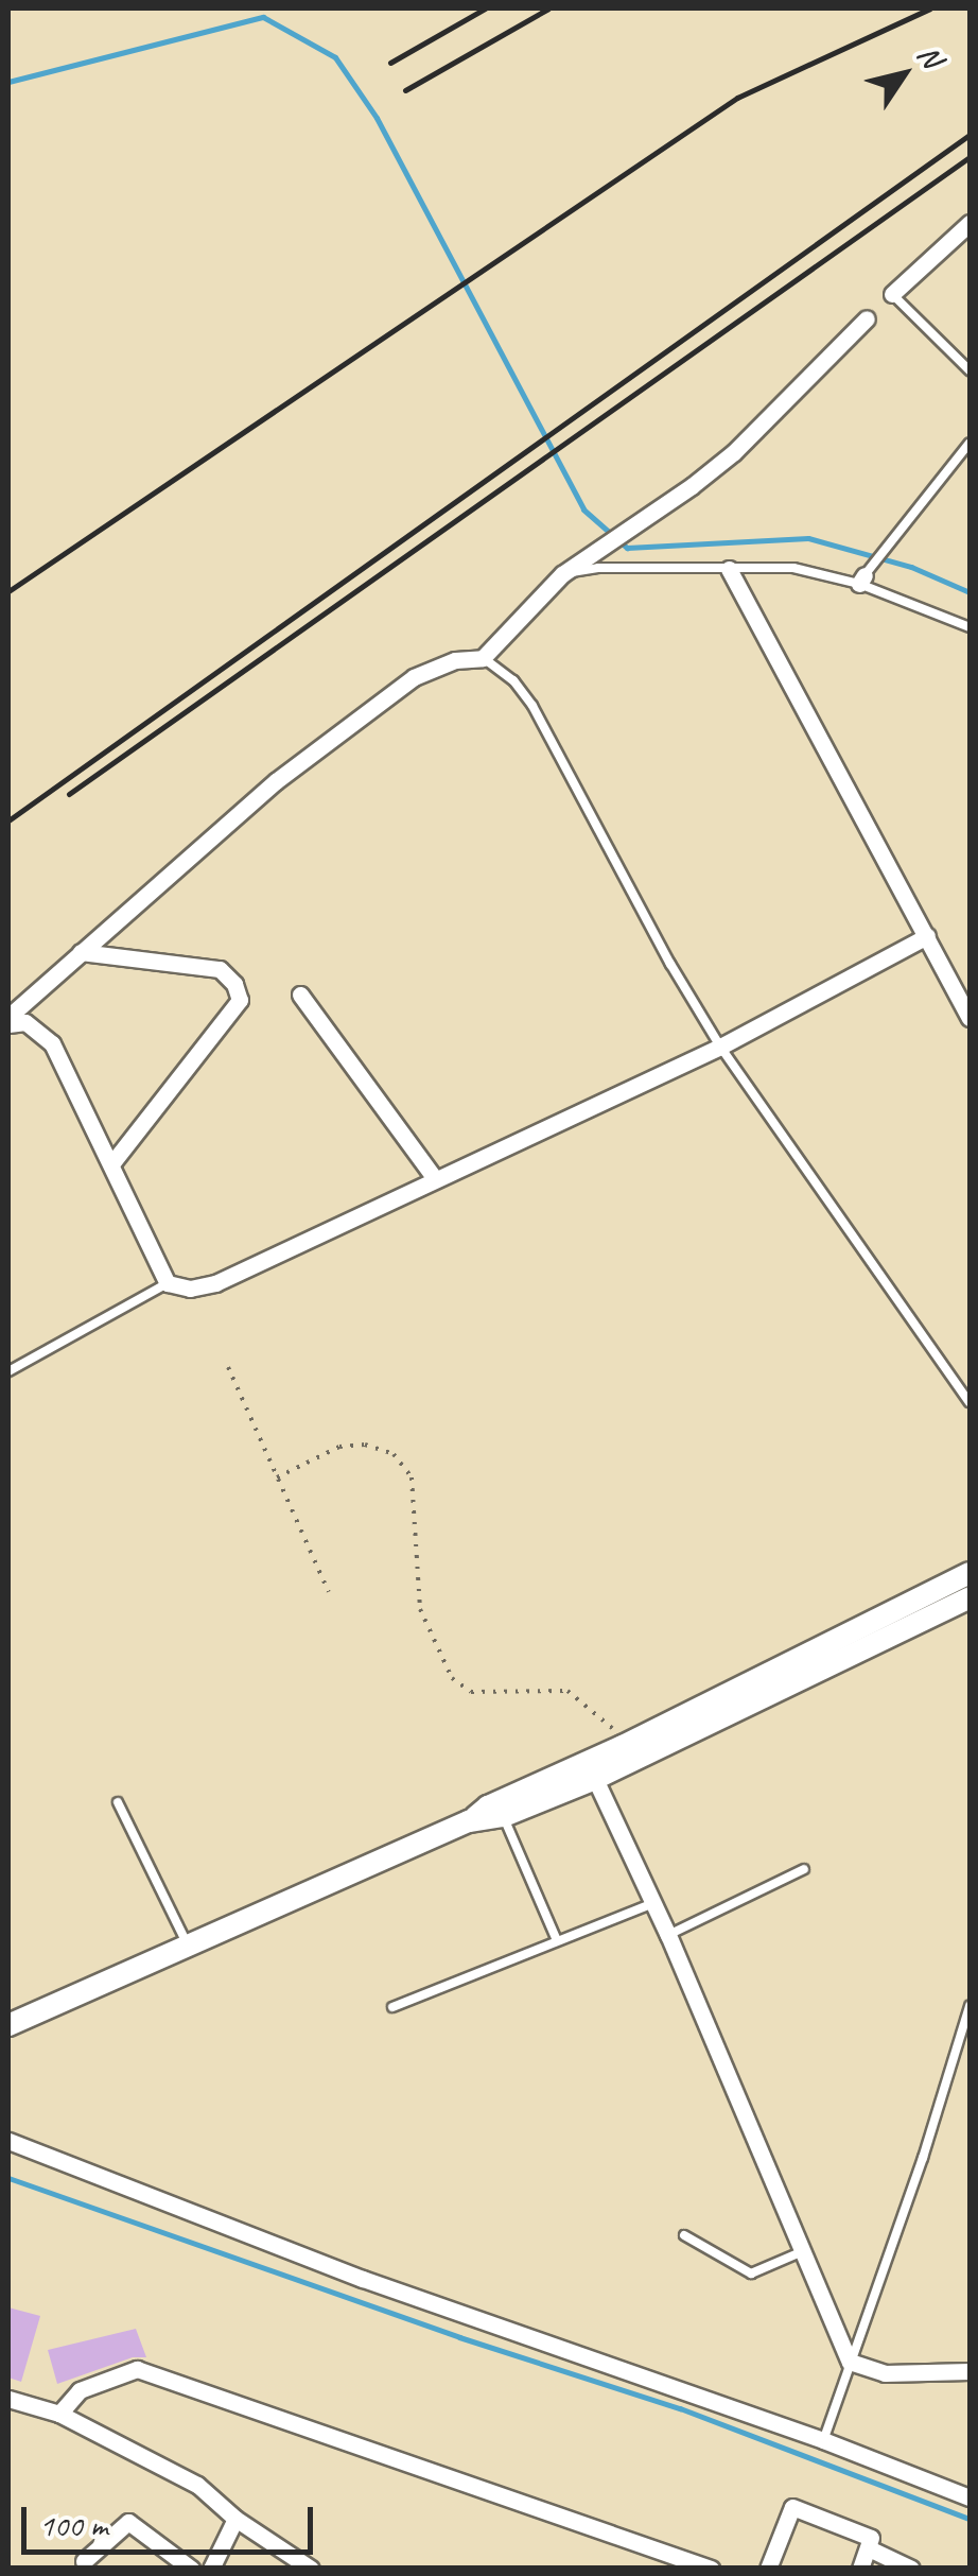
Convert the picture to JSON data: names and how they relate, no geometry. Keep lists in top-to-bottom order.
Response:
{
  "scale_bar": "100 m",
  "north": "top right"
}
